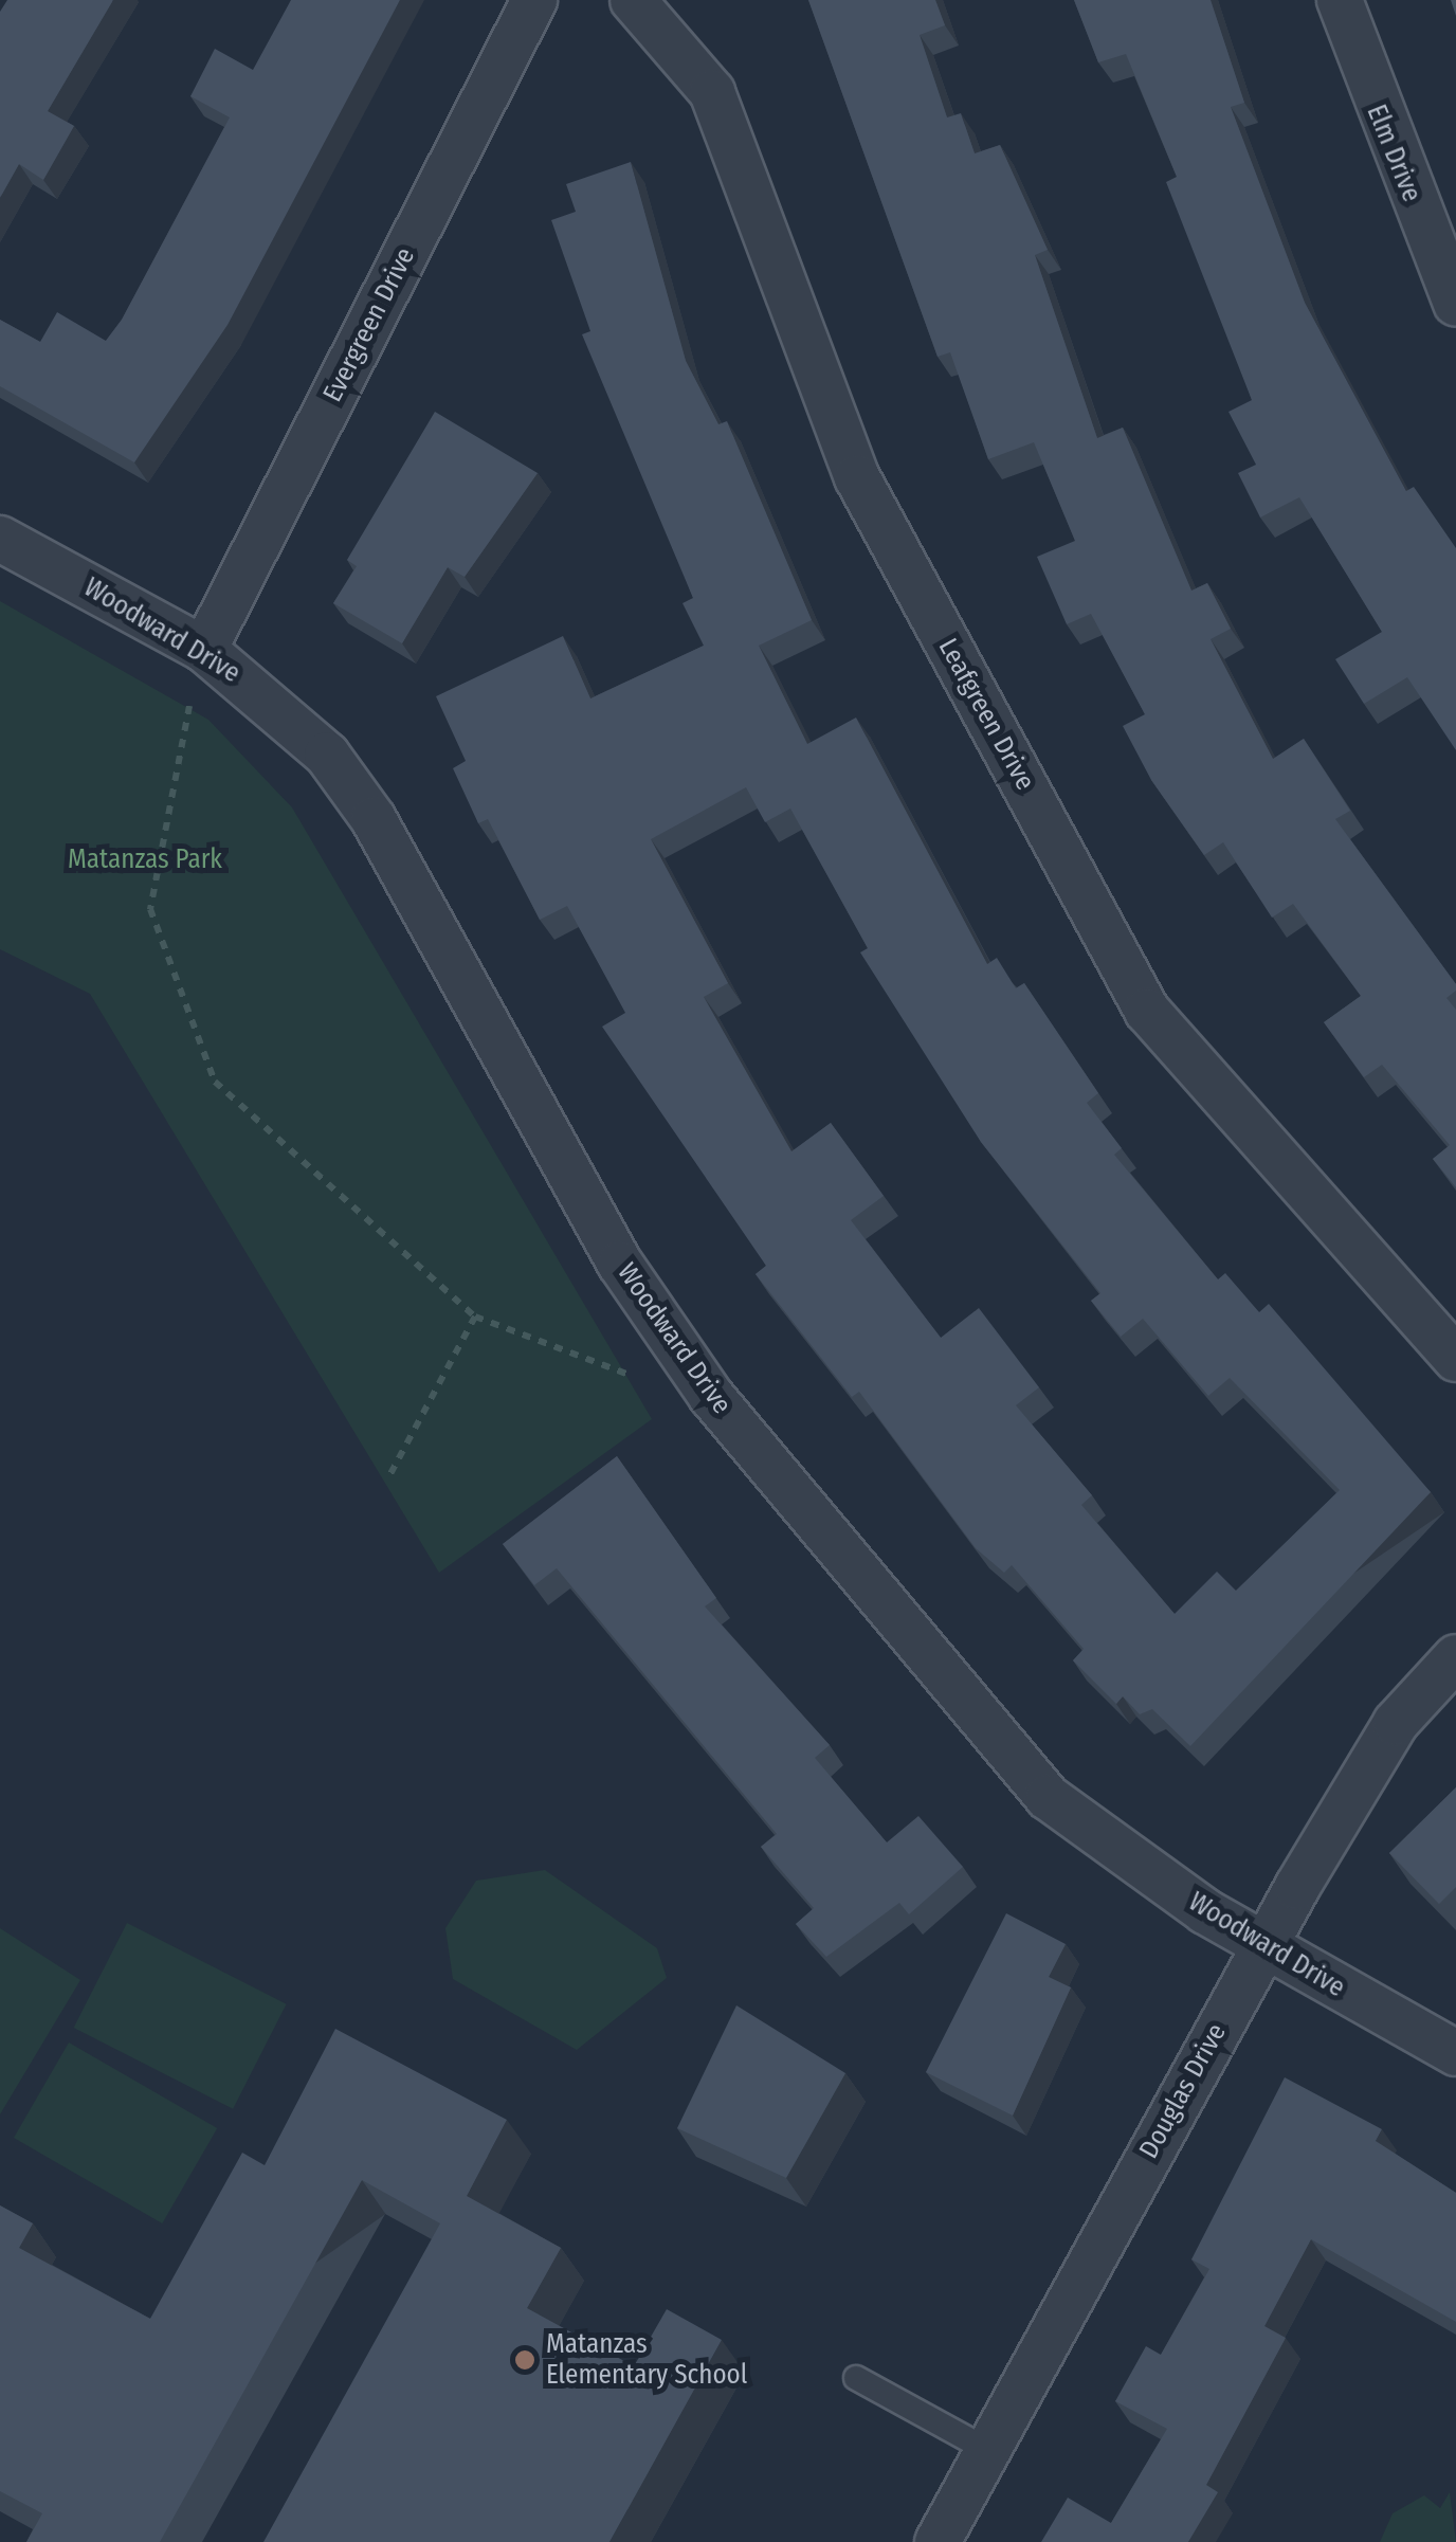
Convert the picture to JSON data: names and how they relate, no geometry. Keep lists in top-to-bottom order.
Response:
{
  "streets": {
    "street": [
      "Elm Drive",
      "Evergreen Drive",
      "Woodward Drive",
      "Leafgreen Drive",
      "Douglas Drive"
    ]
  },
  "crossings": [
    ["Evergreen Drive", "Woodward Drive"],
    ["Woodward Drive", "Douglas Drive"]
  ],
  "parks": ["Matanzas Park"],
  "places": ["Matanzas Elementary School"]
}
